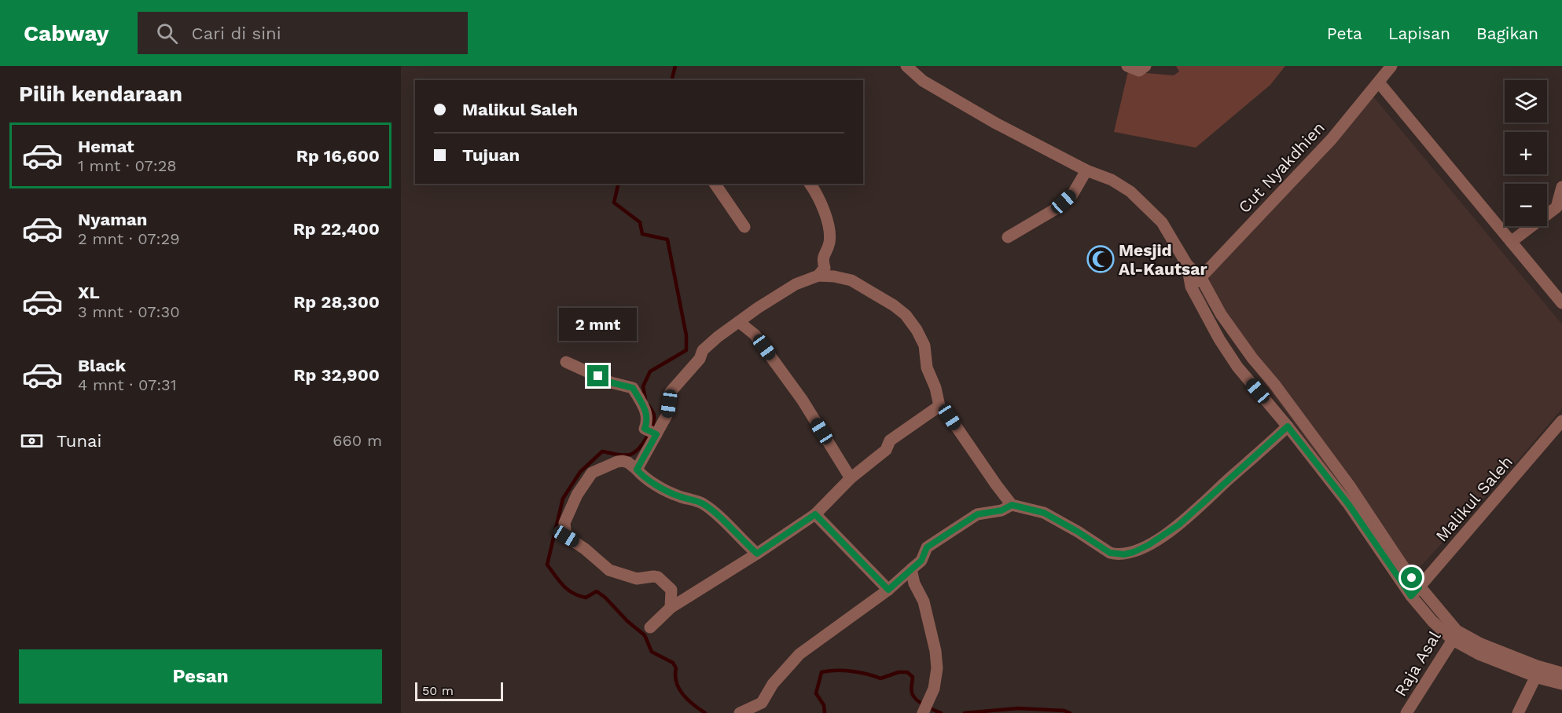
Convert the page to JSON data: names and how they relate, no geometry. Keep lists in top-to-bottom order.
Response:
{
  "streets": {
    "street": ["Cut Nyakdhien", "Malikul Saleh", "Raja Asal"]
  },
  "places": {
    "mosque": ["Mesjid Al-Kautsar"]
  },
  "scale_bar": "50 m",
  "page": {
    "header": "Cabway",
    "search": "Cari di sini",
    "nav": ["Peta", "Lapisan", "Bagikan"],
    "heading": "Pilih kendaraan",
    "map_buttons": ["+", "−"],
    "banner": ["Malikul Saleh", "Tujuan"],
    "list": [
      {
        "name": "Hemat",
        "note": "1 mnt · 07:28",
        "value": "Rp 16,600"
      },
      {
        "name": "Nyaman",
        "note": "2 mnt · 07:29",
        "value": "Rp 22,400"
      },
      {
        "name": "XL",
        "note": "3 mnt · 07:30",
        "value": "Rp 28,300"
      },
      {
        "name": "Black",
        "note": "4 mnt · 07:31",
        "value": "Rp 32,900"
      }
    ],
    "bubble": "2 mnt",
    "pay": ["Tunai", "660 m"],
    "buttons": "Pesan",
    "scale": "50 m"
  }
}
